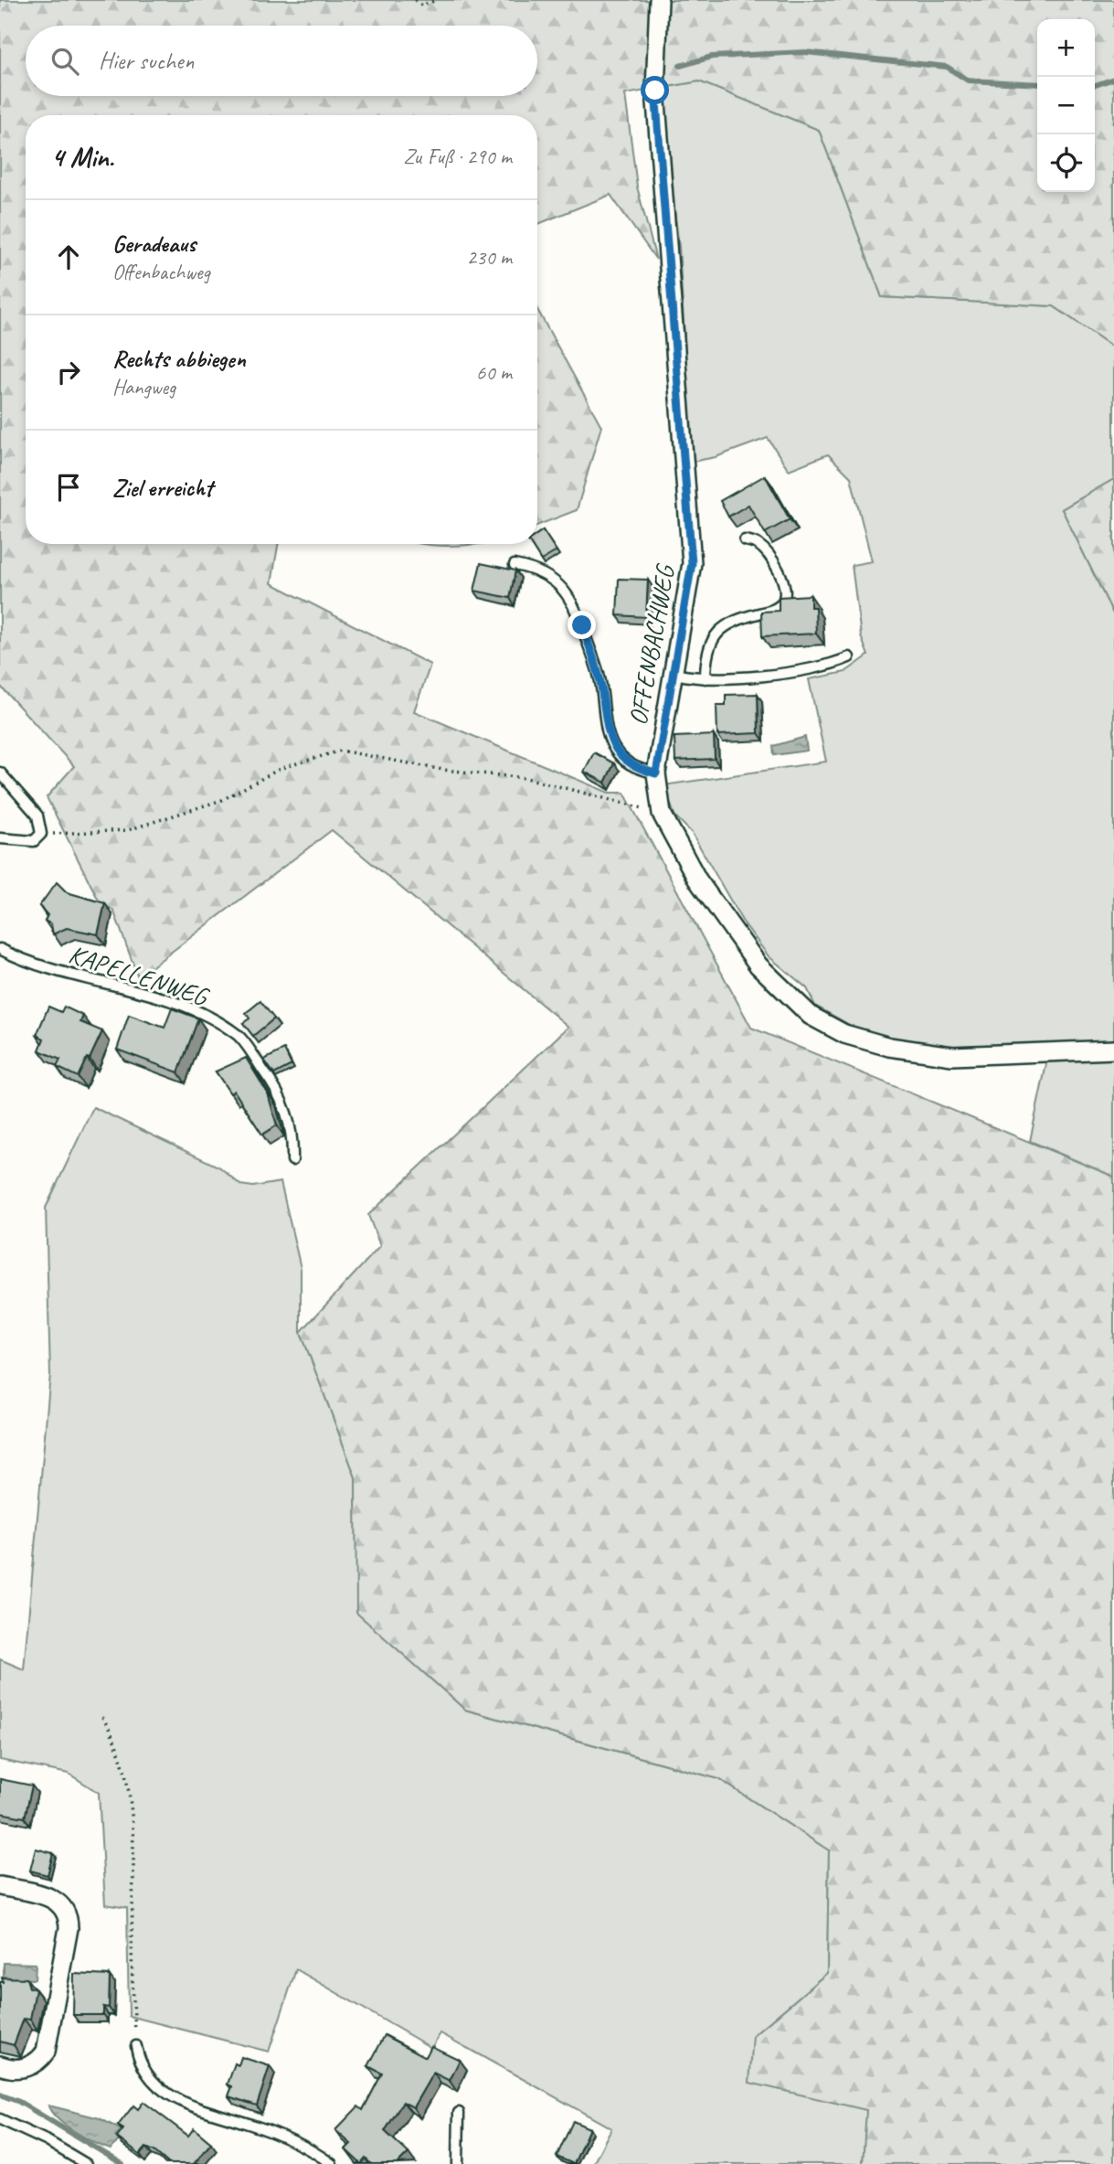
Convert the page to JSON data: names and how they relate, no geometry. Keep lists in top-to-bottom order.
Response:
{
  "streets": {
    "street": ["OFFENBACHWEG"],
    "lane": ["KAPELLENWEG"]
  },
  "page": {
    "map_buttons": ["+", "−"],
    "search": "Hier suchen",
    "heading": ["4 Min.", "Zu Fuß · 290 m"],
    "list": [
      ["Geradeaus", "Offenbachweg", "230 m"],
      ["Rechts abbiegen", "Hangweg", "60 m"],
      "Ziel erreicht"
    ]
  }
}
